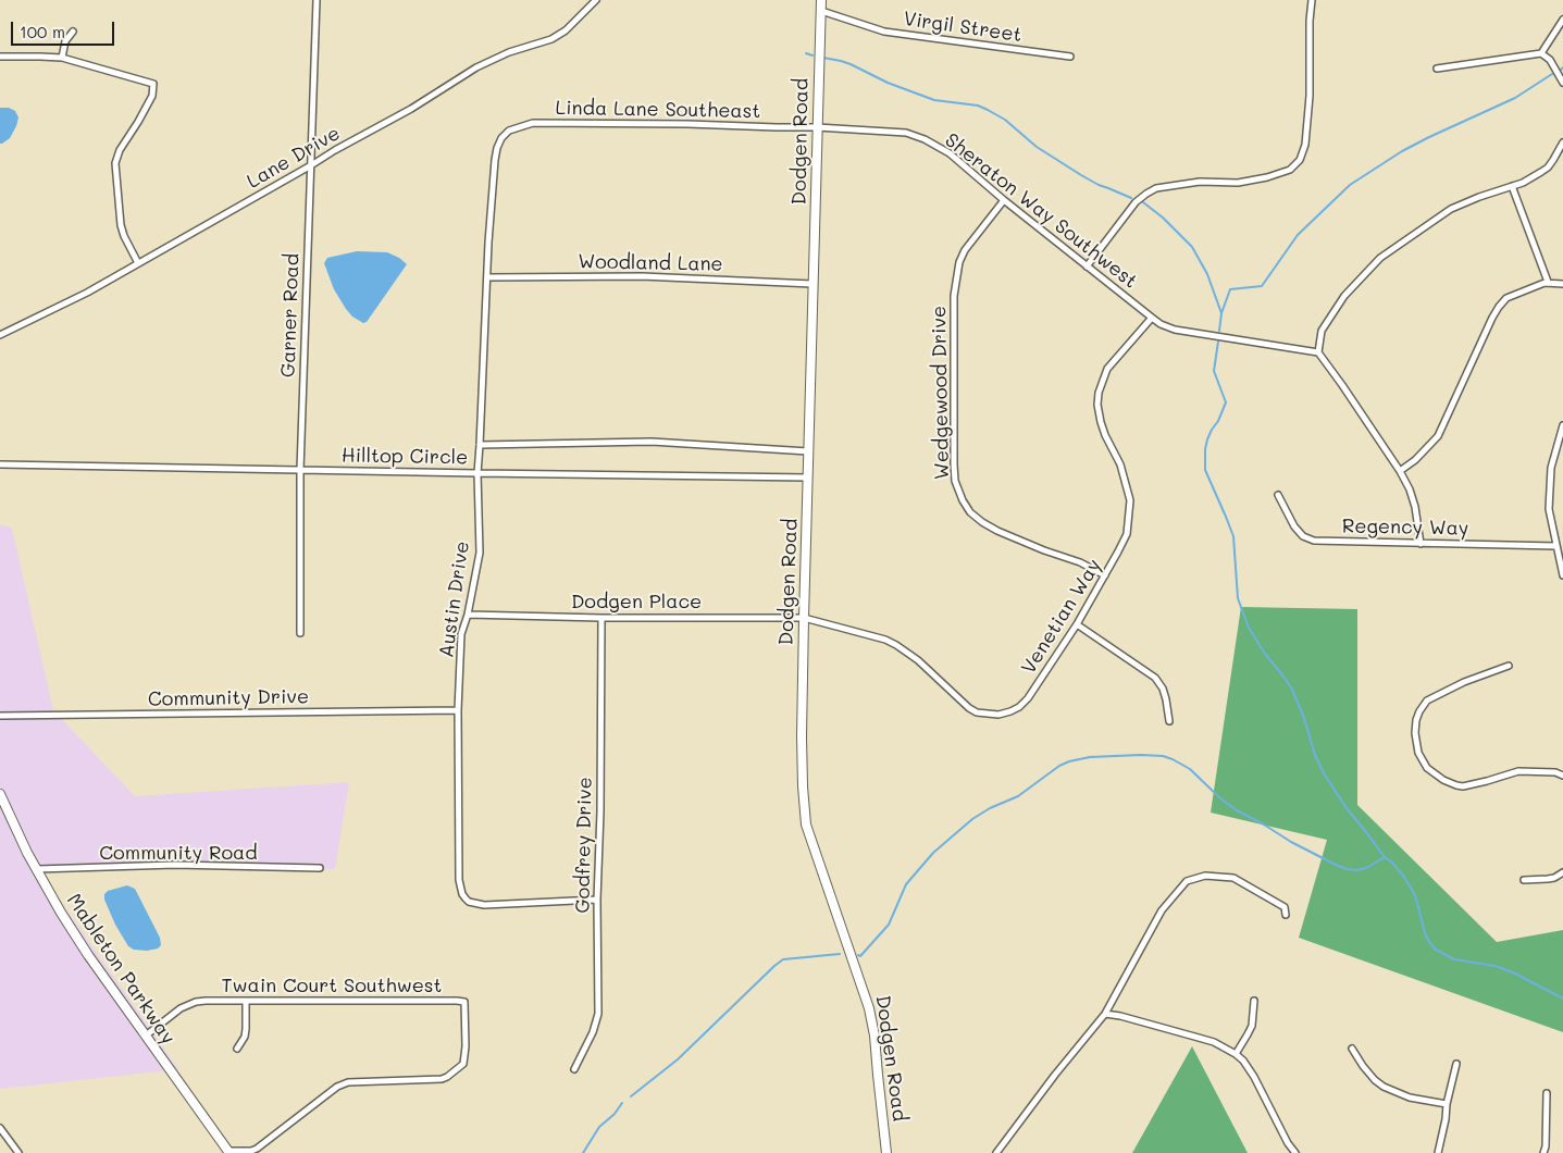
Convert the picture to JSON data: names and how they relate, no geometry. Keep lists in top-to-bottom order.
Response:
{
  "streets": {
    "street": [
      "Virgil Street",
      "Linda Lane Southeast",
      "Dodgen Road",
      "Lane Drive",
      "Sheraton Way Southwest",
      "Woodland Lane",
      "Garner Road",
      "Wedgewood Drive",
      "Hilltop Circle",
      "Regency Way",
      "Austin Drive",
      "Dodgen Place",
      "Venetian Way",
      "Community Drive",
      "Godfrey Drive",
      "Community Road",
      "Mableton Parkway",
      "Twain Court Southwest"
    ]
  },
  "crossings": [
    ["Virgil Street", "Dodgen Road"],
    ["Linda Lane Southeast", "Dodgen Road"],
    ["Linda Lane Southeast", "Sheraton Way Southwest"],
    ["Linda Lane Southeast", "Austin Drive"],
    ["Dodgen Road", "Sheraton Way Southwest"],
    ["Dodgen Road", "Woodland Lane"],
    ["Dodgen Road", "Hilltop Circle"],
    ["Dodgen Road", "Dodgen Place"],
    ["Dodgen Road", "Venetian Way"],
    ["Lane Drive", "Garner Road"],
    ["Sheraton Way Southwest", "Wedgewood Drive"],
    ["Sheraton Way Southwest", "Venetian Way"],
    ["Woodland Lane", "Austin Drive"],
    ["Garner Road", "Hilltop Circle"],
    ["Wedgewood Drive", "Venetian Way"],
    ["Hilltop Circle", "Austin Drive"],
    ["Austin Drive", "Dodgen Place"],
    ["Austin Drive", "Community Drive"],
    ["Austin Drive", "Godfrey Drive"],
    ["Dodgen Place", "Venetian Way"],
    ["Dodgen Place", "Godfrey Drive"],
    ["Community Road", "Mableton Parkway"],
    ["Mableton Parkway", "Twain Court Southwest"]
  ],
  "scale_bar": "100 m"
}
